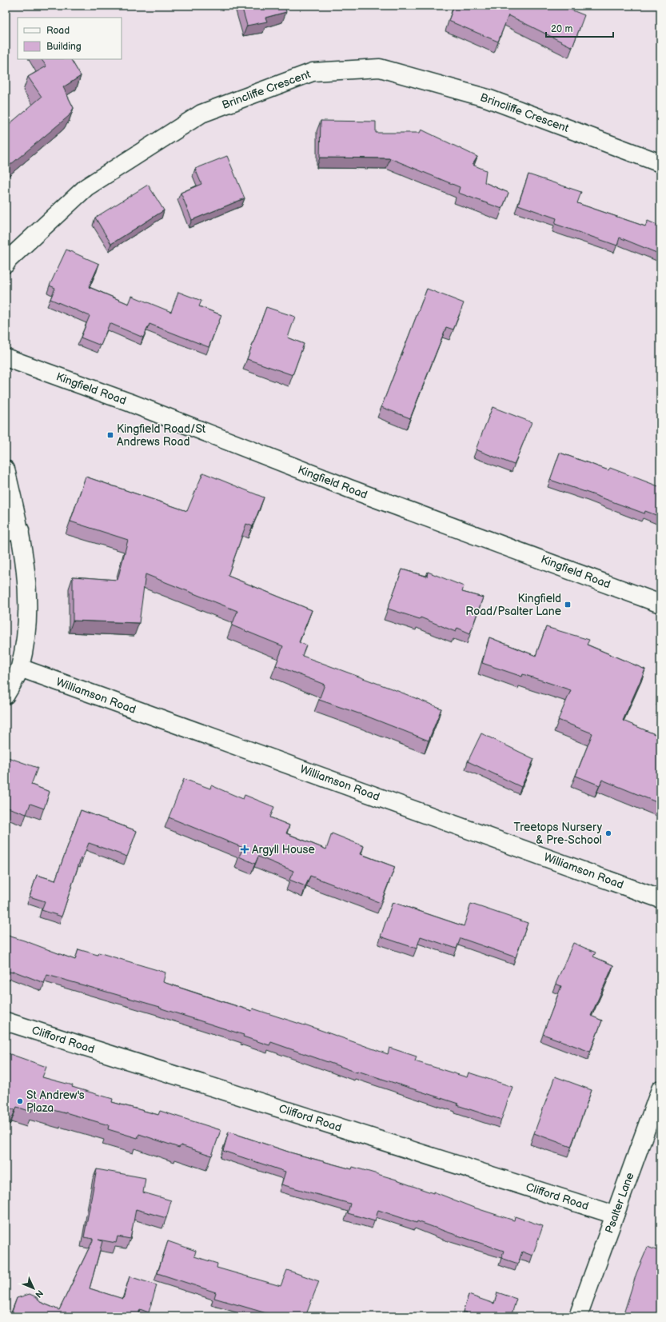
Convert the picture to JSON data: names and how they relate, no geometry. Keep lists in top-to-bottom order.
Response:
{
  "streets": {
    "street": [
      "Brincliffe Crescent",
      "Kingfield Road",
      "Williamson Road",
      "Clifford Road",
      "Psalter Lane"
    ]
  },
  "crossings": [
    ["Clifford Road", "Psalter Lane"]
  ],
  "places": {
    "transit": ["Kingfield Road/St Andrews Road", "Kingfield Road/Psalter Lane"],
    "other": ["Treetops Nursery & Pre-School", "St Andrew's Plaza"],
    "health": ["Argyll House"]
  },
  "legend": ["Road", "Building"],
  "scale_bar": "20 m",
  "north": "bottom right"
}
